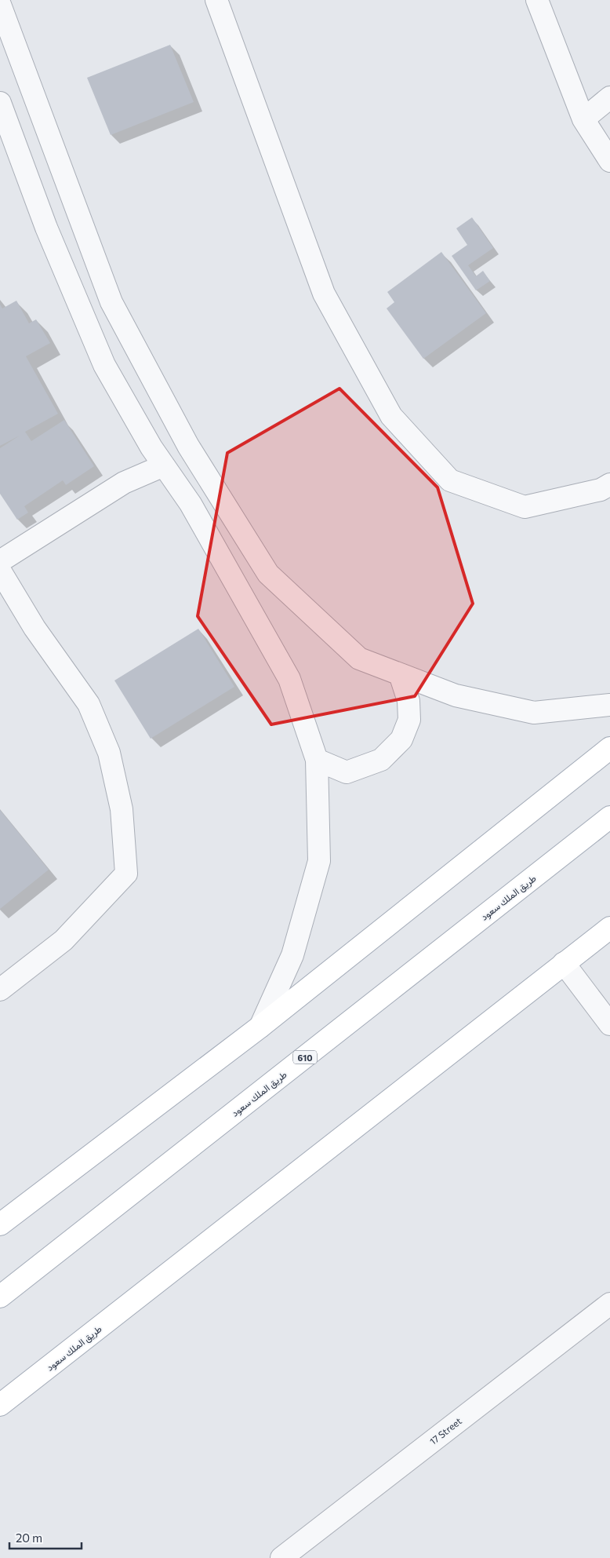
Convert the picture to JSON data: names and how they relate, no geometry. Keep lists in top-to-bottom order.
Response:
{
  "streets": {
    "main road": ["طريق الملك سعود", "610"],
    "street": ["17 Street"]
  },
  "scale_bar": "20 m"
}
